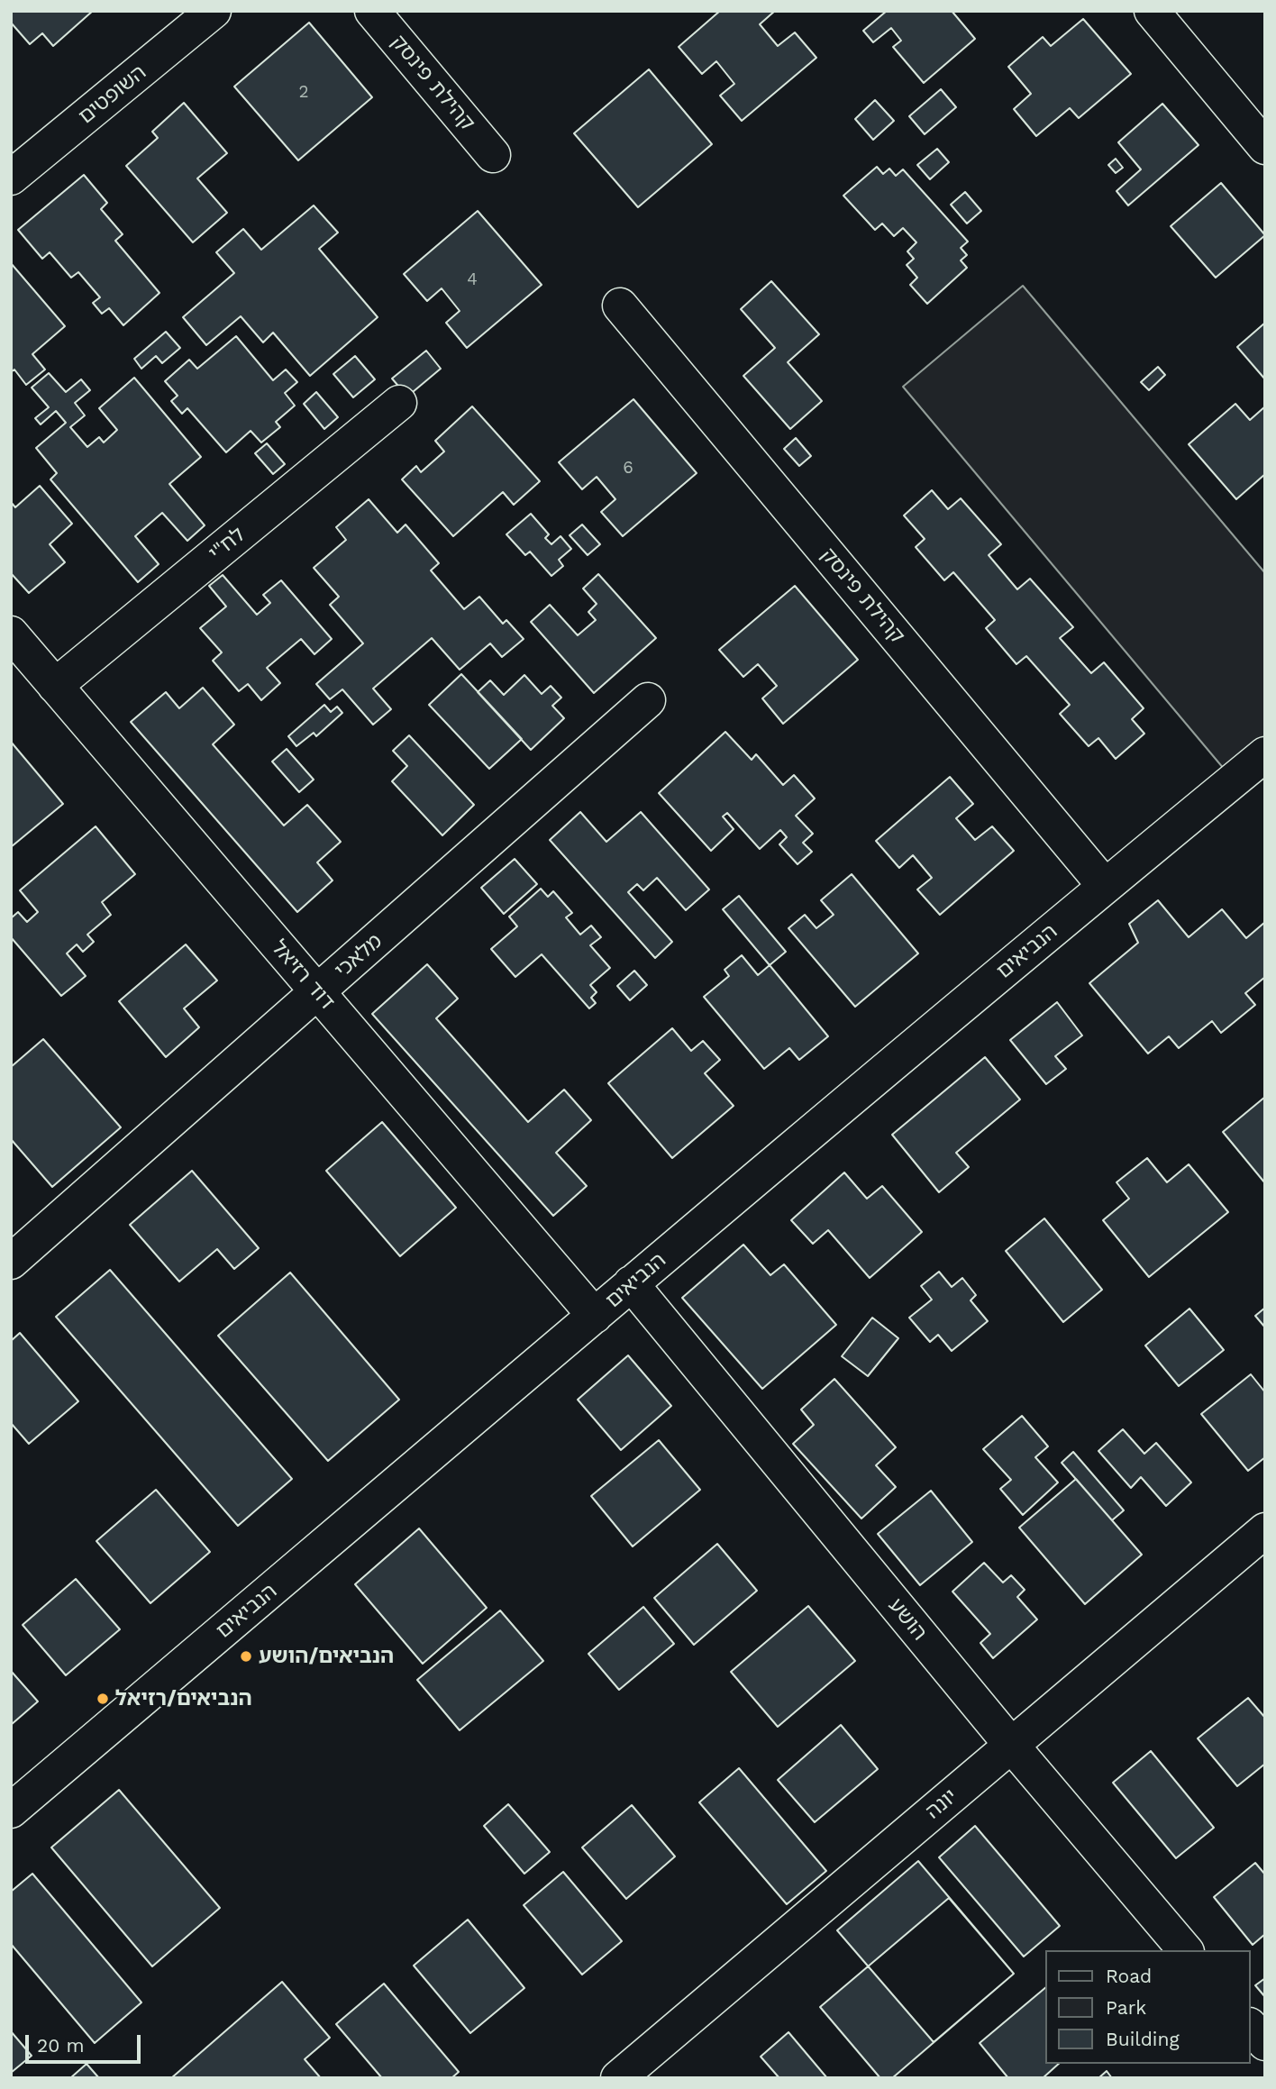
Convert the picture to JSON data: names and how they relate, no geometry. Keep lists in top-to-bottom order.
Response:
{
  "streets": {
    "street": [
      "קהילת פינסק",
      "השופטים",
      "לח\"י",
      "הנביאים",
      "מלאכי",
      "דוד רזיאל",
      "הושע",
      "יונה"
    ]
  },
  "crossings": [
    ["קהילת פינסק", "הנביאים"],
    ["לח\"י", "דוד רזיאל"],
    ["הנביאים", "דוד רזיאל"],
    ["הנביאים", "הושע"],
    ["מלאכי", "דוד רזיאל"],
    ["הושע", "יונה"]
  ],
  "places": ["הנביאים/הושע", "הנביאים/רזיאל"],
  "house_numbers": ["2", "4", "6"],
  "legend": ["Road", "Park", "Building"],
  "scale_bar": "20 m"
}
